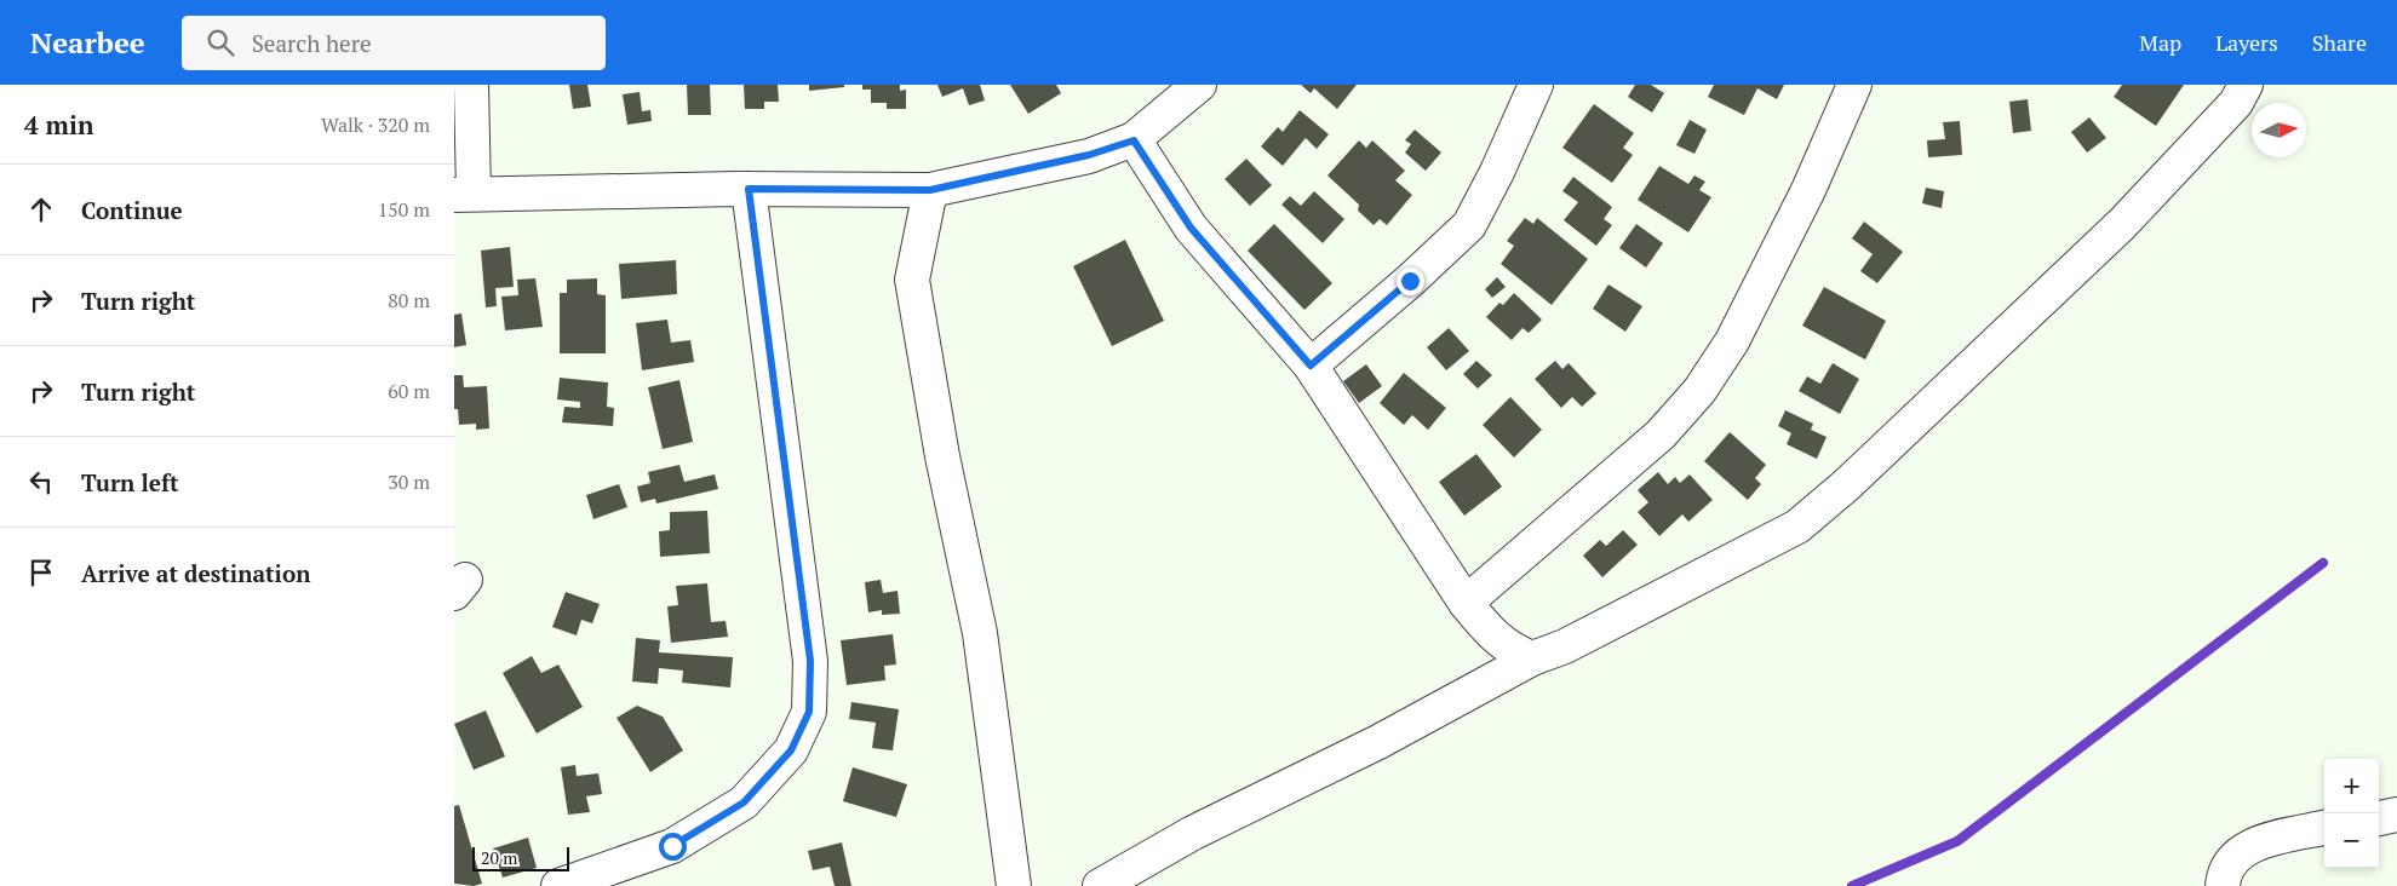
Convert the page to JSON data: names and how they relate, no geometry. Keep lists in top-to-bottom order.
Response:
{
  "scale_bar": "20 m",
  "north": "right",
  "page": {
    "header": "Nearbee",
    "search": "Search here",
    "nav": ["Map", "Layers", "Share"],
    "heading": ["4 min", "Walk · 320 m"],
    "list": [
      ["Continue", "150 m"],
      ["Turn right", "80 m"],
      ["Turn right", "60 m"],
      ["Turn left", "30 m"],
      "Arrive at destination"
    ],
    "map_buttons": ["+", "−"],
    "scale": "20 m"
  }
}
